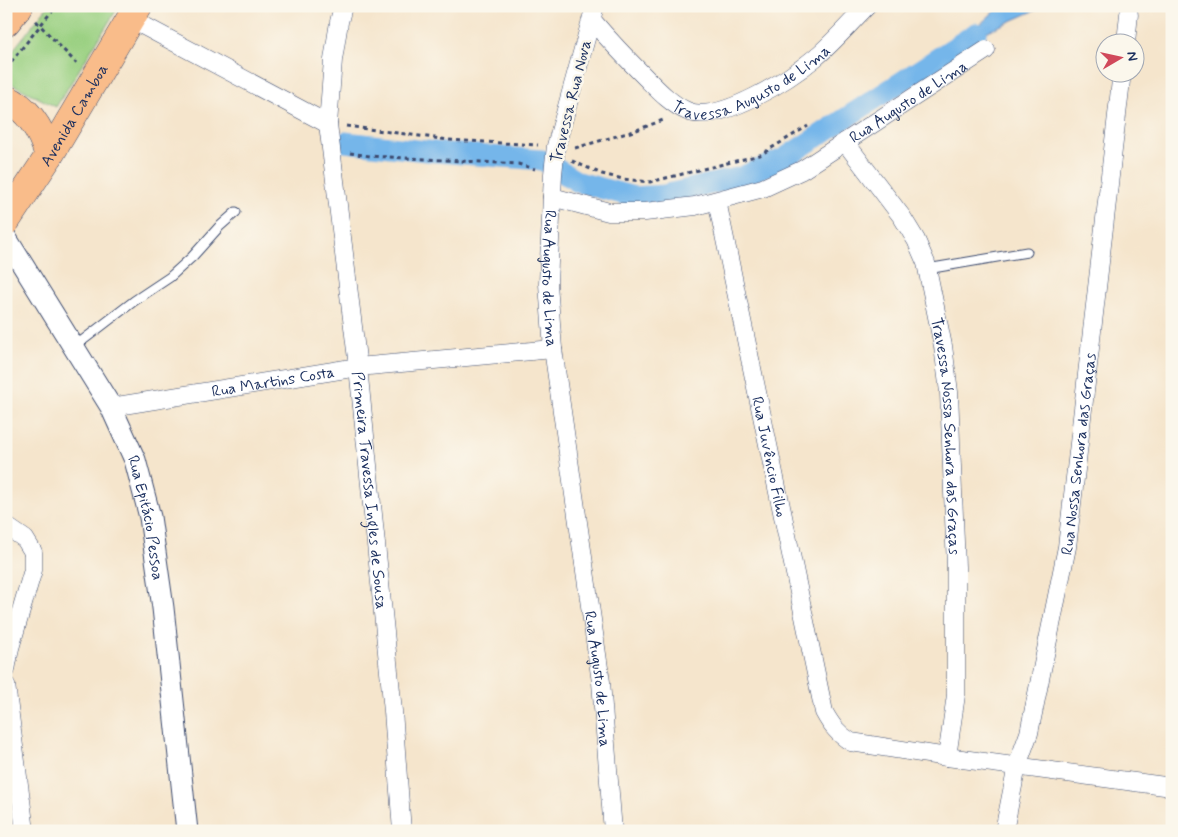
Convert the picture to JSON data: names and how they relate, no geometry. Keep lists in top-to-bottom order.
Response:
{
  "streets": {
    "main road": ["Avenida Camboa"],
    "street": [
      "Travessa Augusto de Lima",
      "Travessa Rua Nova",
      "Rua Augusto de Lima",
      "Rua Martins Costa",
      "Travessa Nossa Senhora das Graças",
      "Rua Nossa Senhora das Graças",
      "Rua Juvêncio Filho",
      "Primeira Travessa Ingles de Sousa",
      "Rua Epitácio Pessoa"
    ]
  },
  "crossings": [
    ["Travessa Augusto de Lima", "Travessa Rua Nova"],
    ["Travessa Rua Nova", "Rua Augusto de Lima"],
    ["Rua Augusto de Lima", "Rua Martins Costa"],
    ["Rua Augusto de Lima", "Travessa Nossa Senhora das Graças"],
    ["Rua Augusto de Lima", "Rua Juvêncio Filho"],
    ["Rua Martins Costa", "Primeira Travessa Ingles de Sousa"],
    ["Rua Martins Costa", "Rua Epitácio Pessoa"],
    ["Travessa Nossa Senhora das Graças", "Rua Juvêncio Filho"]
  ],
  "north": "right"
}
